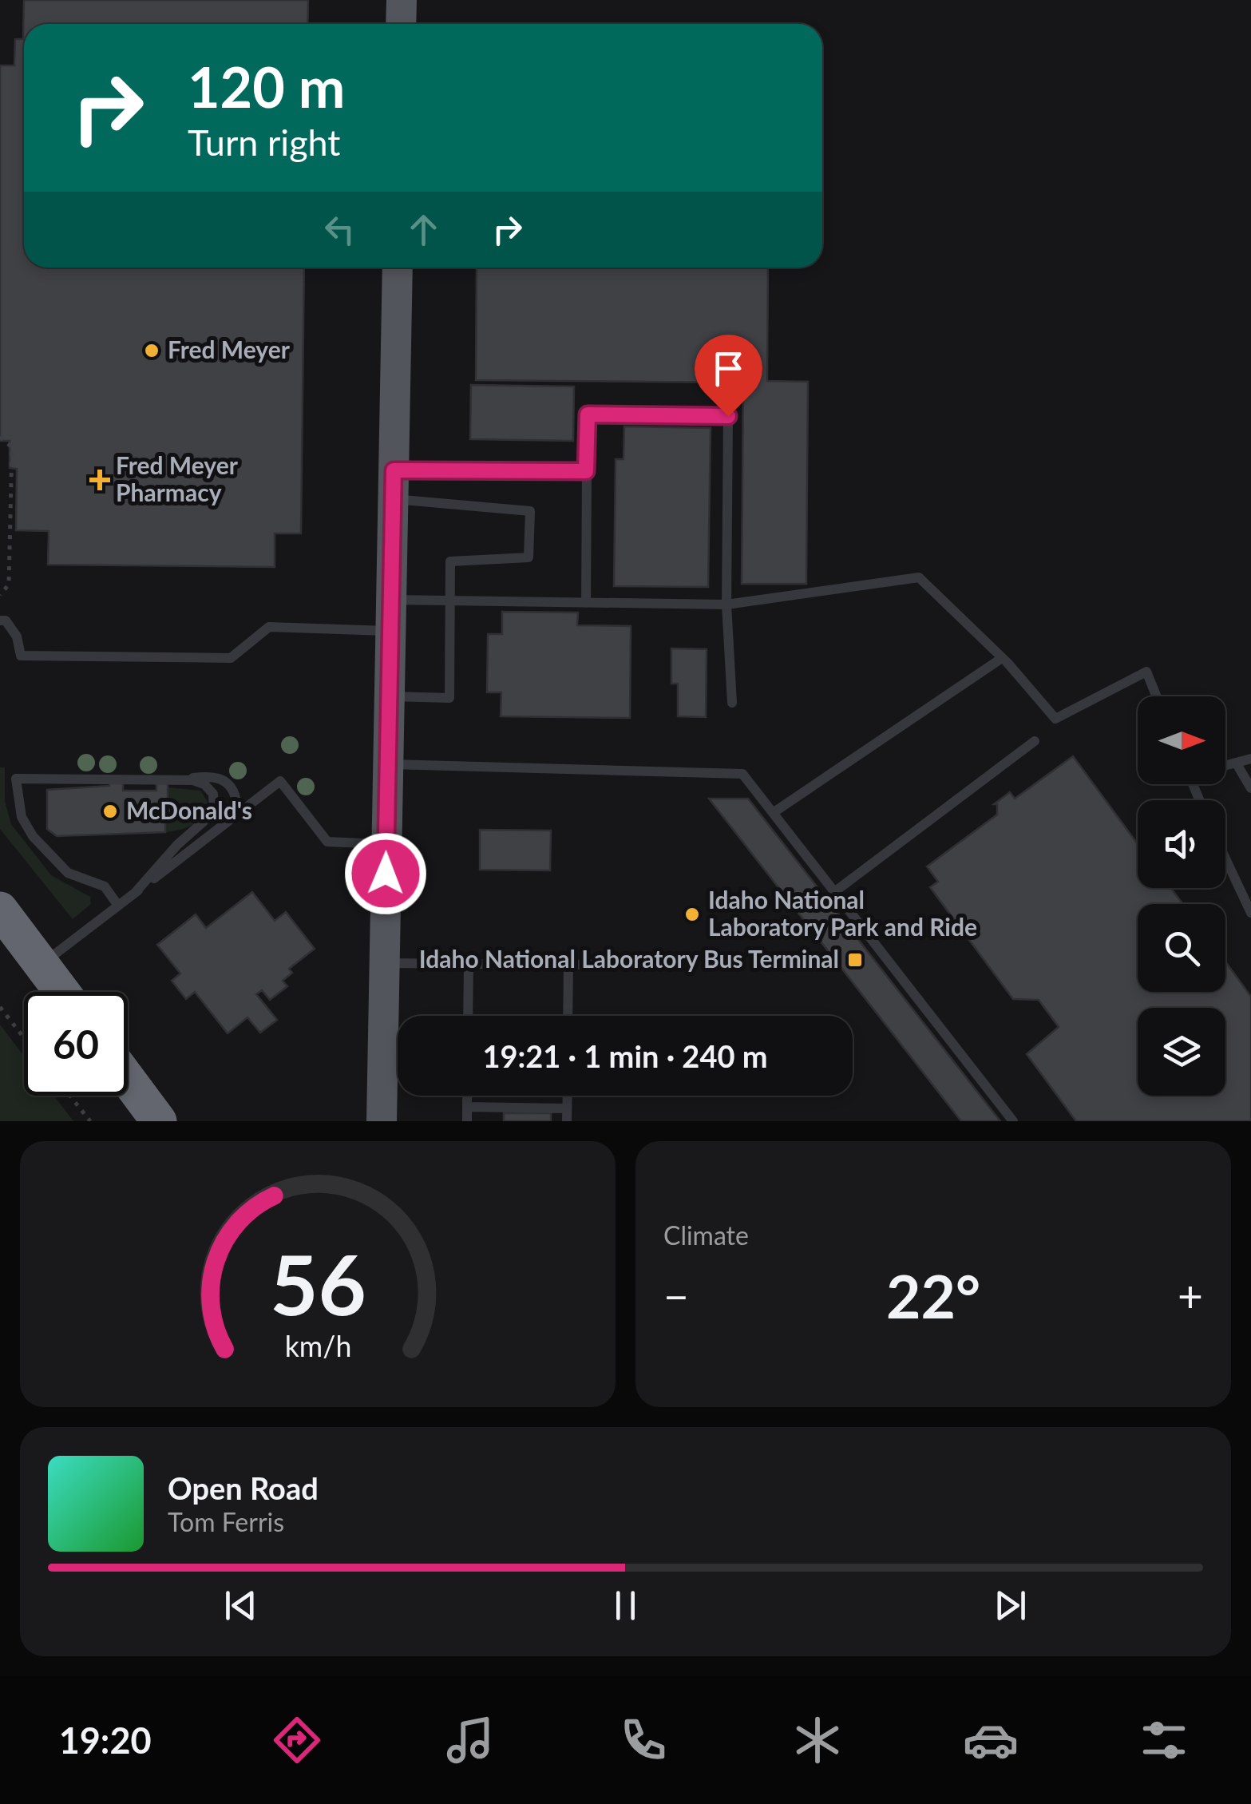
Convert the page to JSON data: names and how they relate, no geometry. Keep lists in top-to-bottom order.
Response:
{
  "places": {
    "other": ["Fred Meyer", "McDonald's", "Idaho National Laboratory Park and Ride"],
    "health": ["Fred Meyer Pharmacy"],
    "transit": ["Idaho National Laboratory Bus Terminal"]
  },
  "north": "right",
  "page": {
    "turn": ["120 m", "Turn right"],
    "limit": "60",
    "trip": "19:21 · 1 min · 240 m",
    "tile": "Climate",
    "heat": ["−", "22°", "+"],
    "song": ["Open Road", "Tom Ferris"],
    "tabs": "19:20",
    "gauge": ["56", "km/h"]
  }
}
